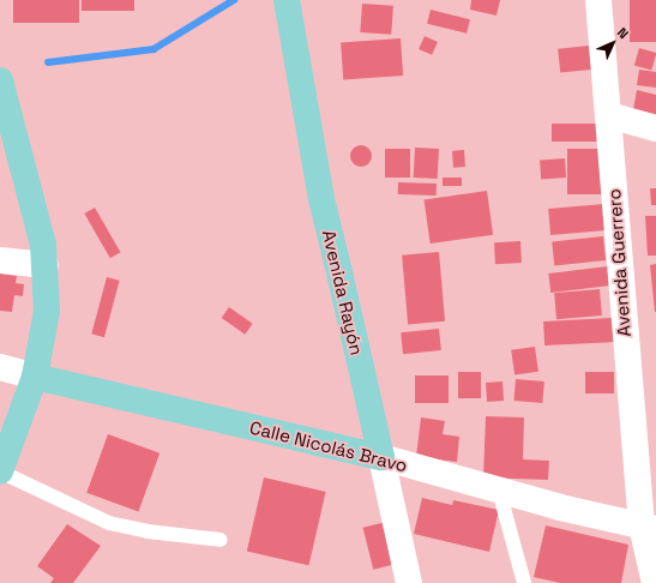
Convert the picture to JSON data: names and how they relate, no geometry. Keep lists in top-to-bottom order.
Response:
{
  "streets": {
    "main road": ["Avenida Rayón", "Calle Nicolás Bravo"],
    "street": ["Avenida Guerrero"]
  },
  "crossings": [
    ["Avenida Guerrero", "Calle Nicolás Bravo"],
    ["Avenida Rayón", "Calle Nicolás Bravo"]
  ],
  "north": "top right"
}
